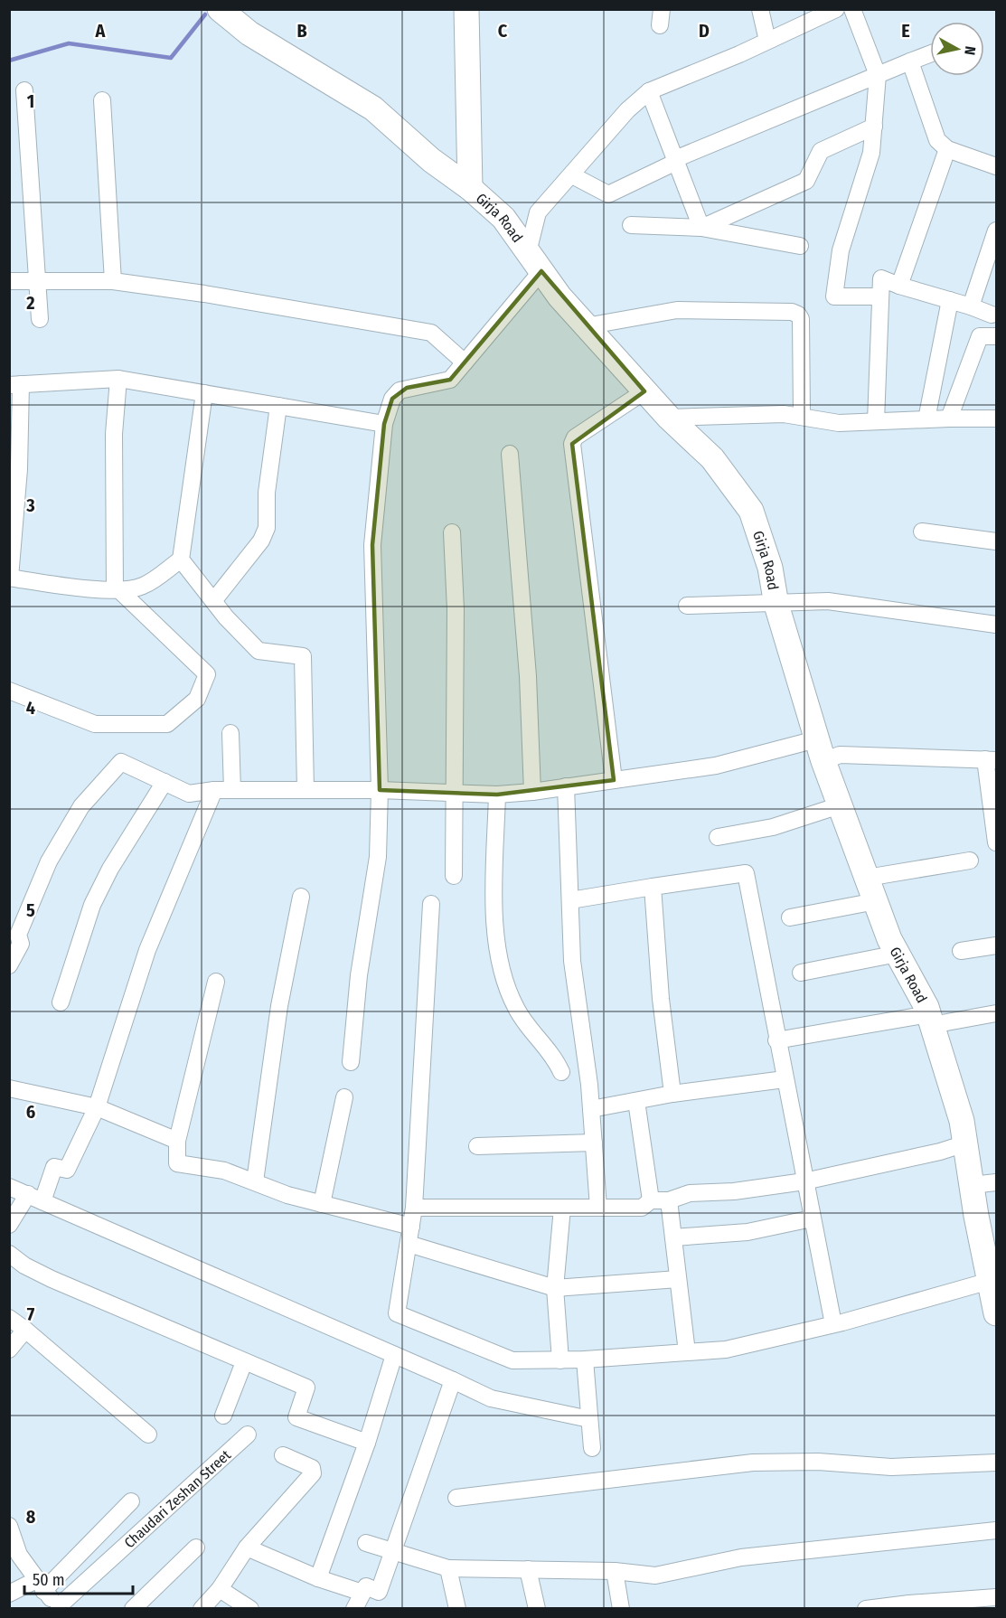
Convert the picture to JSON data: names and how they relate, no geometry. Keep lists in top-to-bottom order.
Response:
{
  "streets": {
    "main road": ["Girja Road"],
    "street": ["Chaudari Zeshan Street"]
  },
  "scale_bar": "50 m",
  "north": "right",
  "grid": {
    "columns": [
      "A",
      "B",
      "C",
      "D",
      "E"
    ],
    "rows": [
      "1",
      "2",
      "3",
      "4",
      "5",
      "6",
      "7",
      "8"
    ]
  }
}
